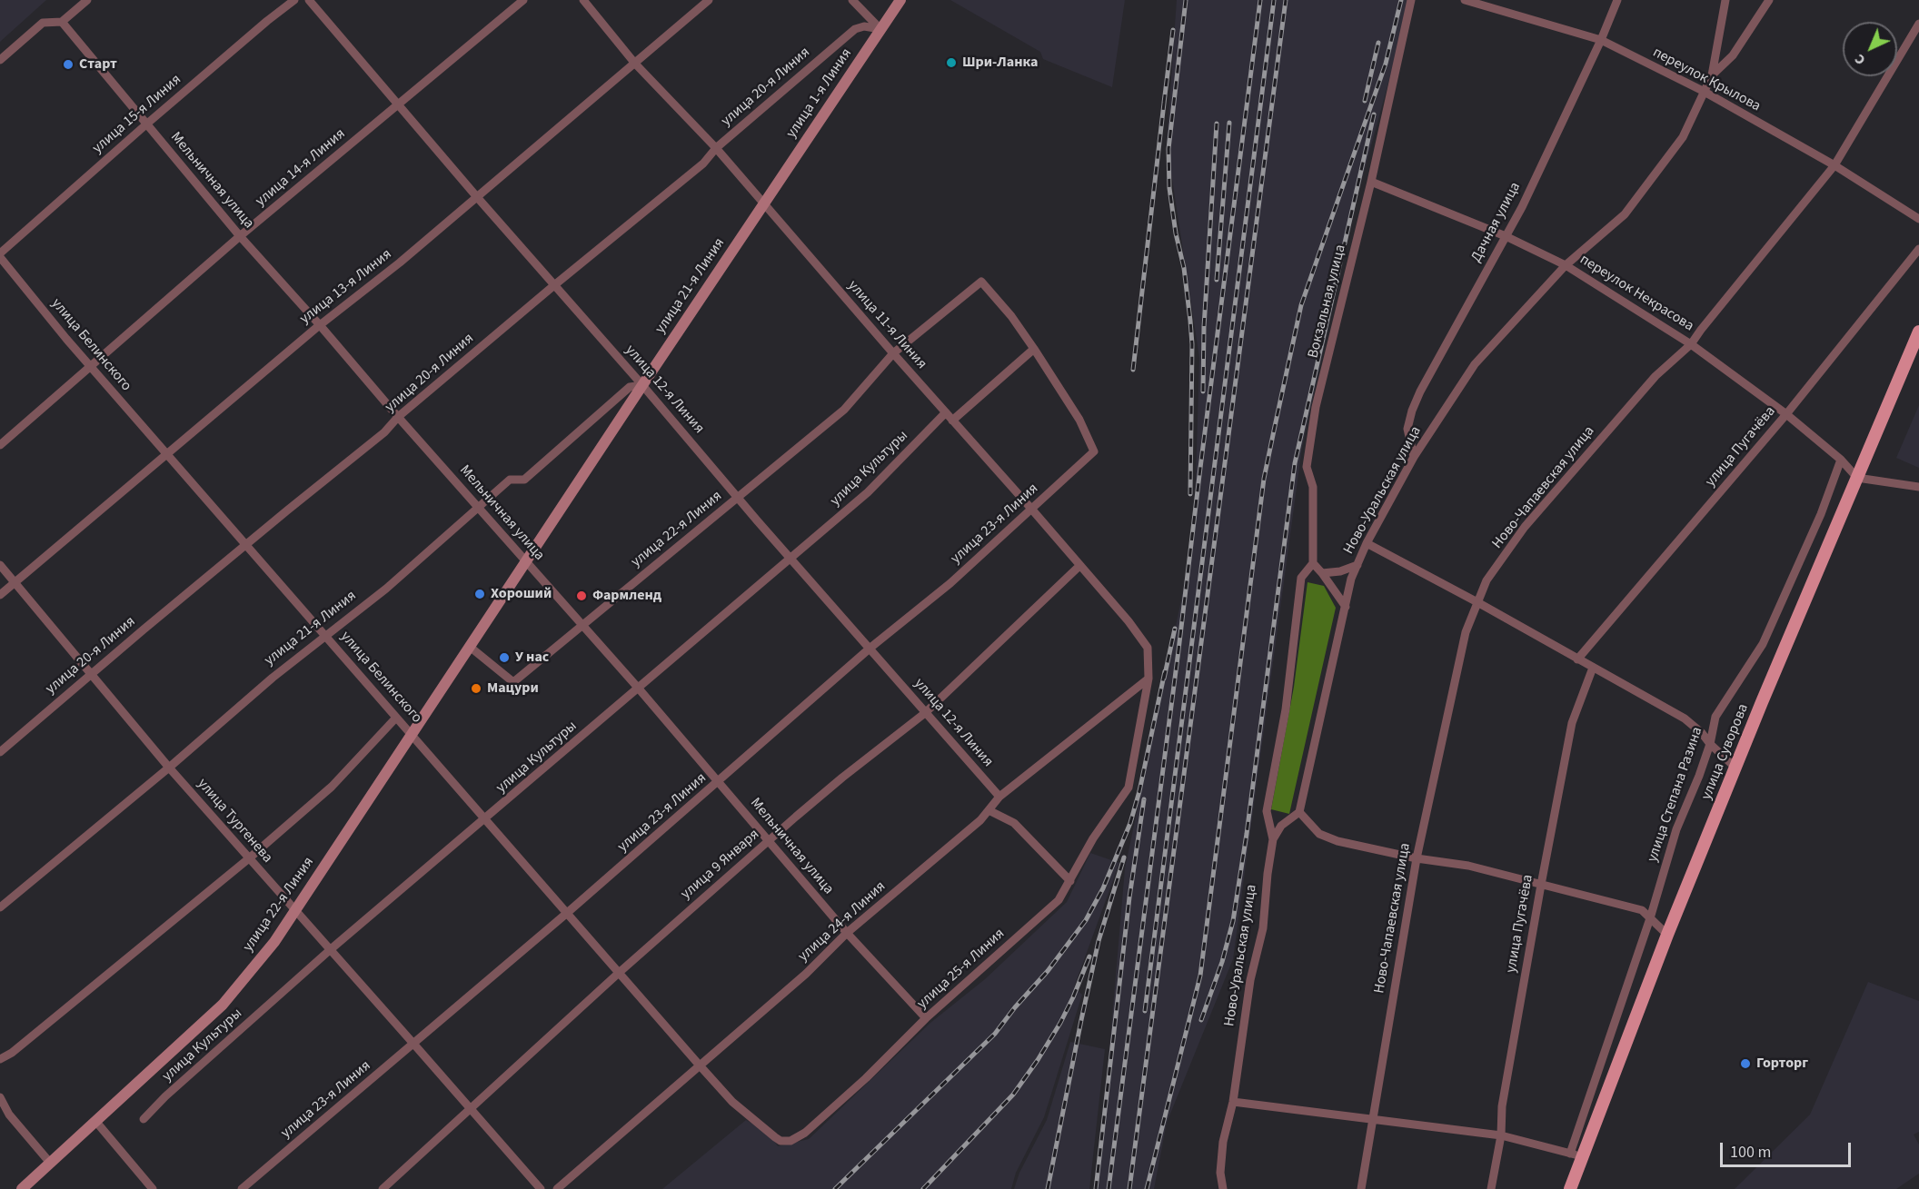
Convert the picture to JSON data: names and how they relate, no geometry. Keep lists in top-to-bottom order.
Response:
{
  "streets": {
    "main road": [
      "улица 1-я Линия",
      "улица 21-я Линия",
      "улица 22-я Линия",
      "улица Суворова"
    ],
    "street": [
      "переулок Крылова",
      "улица 20-я Линия",
      "улица 15-я Линия",
      "улица 14-я Линия",
      "Мельничная улица",
      "Дачная улица",
      "улица 13-я Линия",
      "переулок Некрасова",
      "Вокзальная улица",
      "улица 11-я Линия",
      "улица Белинского",
      "улица 12-я Линия",
      "улица Пугачёва",
      "улица Культуры",
      "Ново-Чапаевская улица",
      "Ново-Уральская улица",
      "улица 23-я Линия",
      "улица Степана Разина",
      "улица Тургенева",
      "улица 9 Января",
      "улица 24-я Линия",
      "улица 25-я Линия"
    ]
  },
  "crossings": [
    ["переулок Крылова", "Дачная улица"],
    ["переулок Крылова", "Ново-Чапаевская улица"],
    ["переулок Крылова", "Ново-Уральская улица"],
    ["улица 20-я Линия", "улица 1-я Линия"],
    ["улица 20-я Линия", "Мельничная улица"],
    ["улица 20-я Линия", "улица 11-я Линия"],
    ["улица 20-я Линия", "улица Белинского"],
    ["улица 20-я Линия", "улица 12-я Линия"],
    ["улица 20-я Линия", "улица Тургенева"],
    ["улица 1-я Линия", "улица 21-я Линия"],
    ["улица 1-я Линия", "улица 11-я Линия"],
    ["улица 15-я Линия", "Мельничная улица"],
    ["улица 15-я Линия", "улица Белинского"],
    ["улица 14-я Линия", "Мельничная улица"],
    ["улица 14-я Линия", "улица Белинского"],
    ["улица 14-я Линия", "улица 12-я Линия"],
    ["Мельничная улица", "улица 21-я Линия"],
    ["Мельничная улица", "улица 13-я Линия"],
    ["Мельничная улица", "улица Культуры"],
    ["Мельничная улица", "улица 23-я Линия"],
    ["Мельничная улица", "улица 22-я Линия"],
    ["Мельничная улица", "улица 9 Января"],
    ["Мельничная улица", "улица 24-я Линия"],
    ["Мельничная улица", "улица 25-я Линия"],
    ["Дачная улица", "переулок Некрасова"],
    ["Дачная улица", "Ново-Уральская улица"],
    ["улица 21-я Линия", "улица 11-я Линия"],
    ["улица 21-я Линия", "улица Белинского"],
    ["улица 21-я Линия", "улица 12-я Линия"],
    ["улица 21-я Линия", "улица 22-я Линия"],
    ["улица 21-я Линия", "улица Тургенева"],
    ["улица 13-я Линия", "улица 11-я Линия"],
    ["улица 13-я Линия", "улица Белинского"],
    ["улица 13-я Линия", "улица 12-я Линия"],
    ["улица 13-я Линия", "улица Тургенева"],
    ["переулок Некрасова", "Вокзальная улица"],
    ["переулок Некрасова", "улица Пугачёва"],
    ["переулок Некрасова", "Ново-Чапаевская улица"],
    ["переулок Некрасова", "Ново-Уральская улица"],
    ["переулок Некрасова", "улица Суворова"],
    ["переулок Некрасова", "улица Степана Разина"],
    ["улица 11-я Линия", "улица Культуры"],
    ["улица 11-я Линия", "улица 23-я Линия"],
    ["улица 11-я Линия", "улица 22-я Линия"],
    ["улица 11-я Линия", "улица 9 Января"],
    ["улица 11-я Линия", "улица 24-я Линия"],
    ["улица 11-я Линия", "улица 25-я Линия"],
    ["улица Белинского", "улица Культуры"],
    ["улица Белинского", "улица 23-я Линия"],
    ["улица Белинского", "улица 22-я Линия"],
    ["улица Белинского", "улица 9 Января"],
    ["улица Белинского", "улица 24-я Линия"],
    ["улица Белинского", "улица 25-я Линия"],
    ["улица 12-я Линия", "улица Культуры"],
    ["улица 12-я Линия", "улица 23-я Линия"],
    ["улица 12-я Линия", "улица 22-я Линия"],
    ["улица 12-я Линия", "улица 9 Января"],
    ["улица 12-я Линия", "улица 24-я Линия"],
    ["улица Культуры", "улица Тургенева"],
    ["улица 23-я Линия", "улица 22-я Линия"],
    ["улица 23-я Линия", "улица Тургенева"],
    ["улица 22-я Линия", "улица Тургенева"],
    ["улица Суворова", "улица Степана Разина"],
    ["улица Тургенева", "улица 9 Января"],
    ["улица 24-я Линия", "улица 25-я Линия"]
  ],
  "places": [
    "Шри-Ланка",
    "Cтарт",
    "Хороший",
    "Фармленд",
    "У нас",
    "Мацури",
    "Горторг"
  ],
  "scale_bar": "100 m",
  "north": "bottom left"
}
